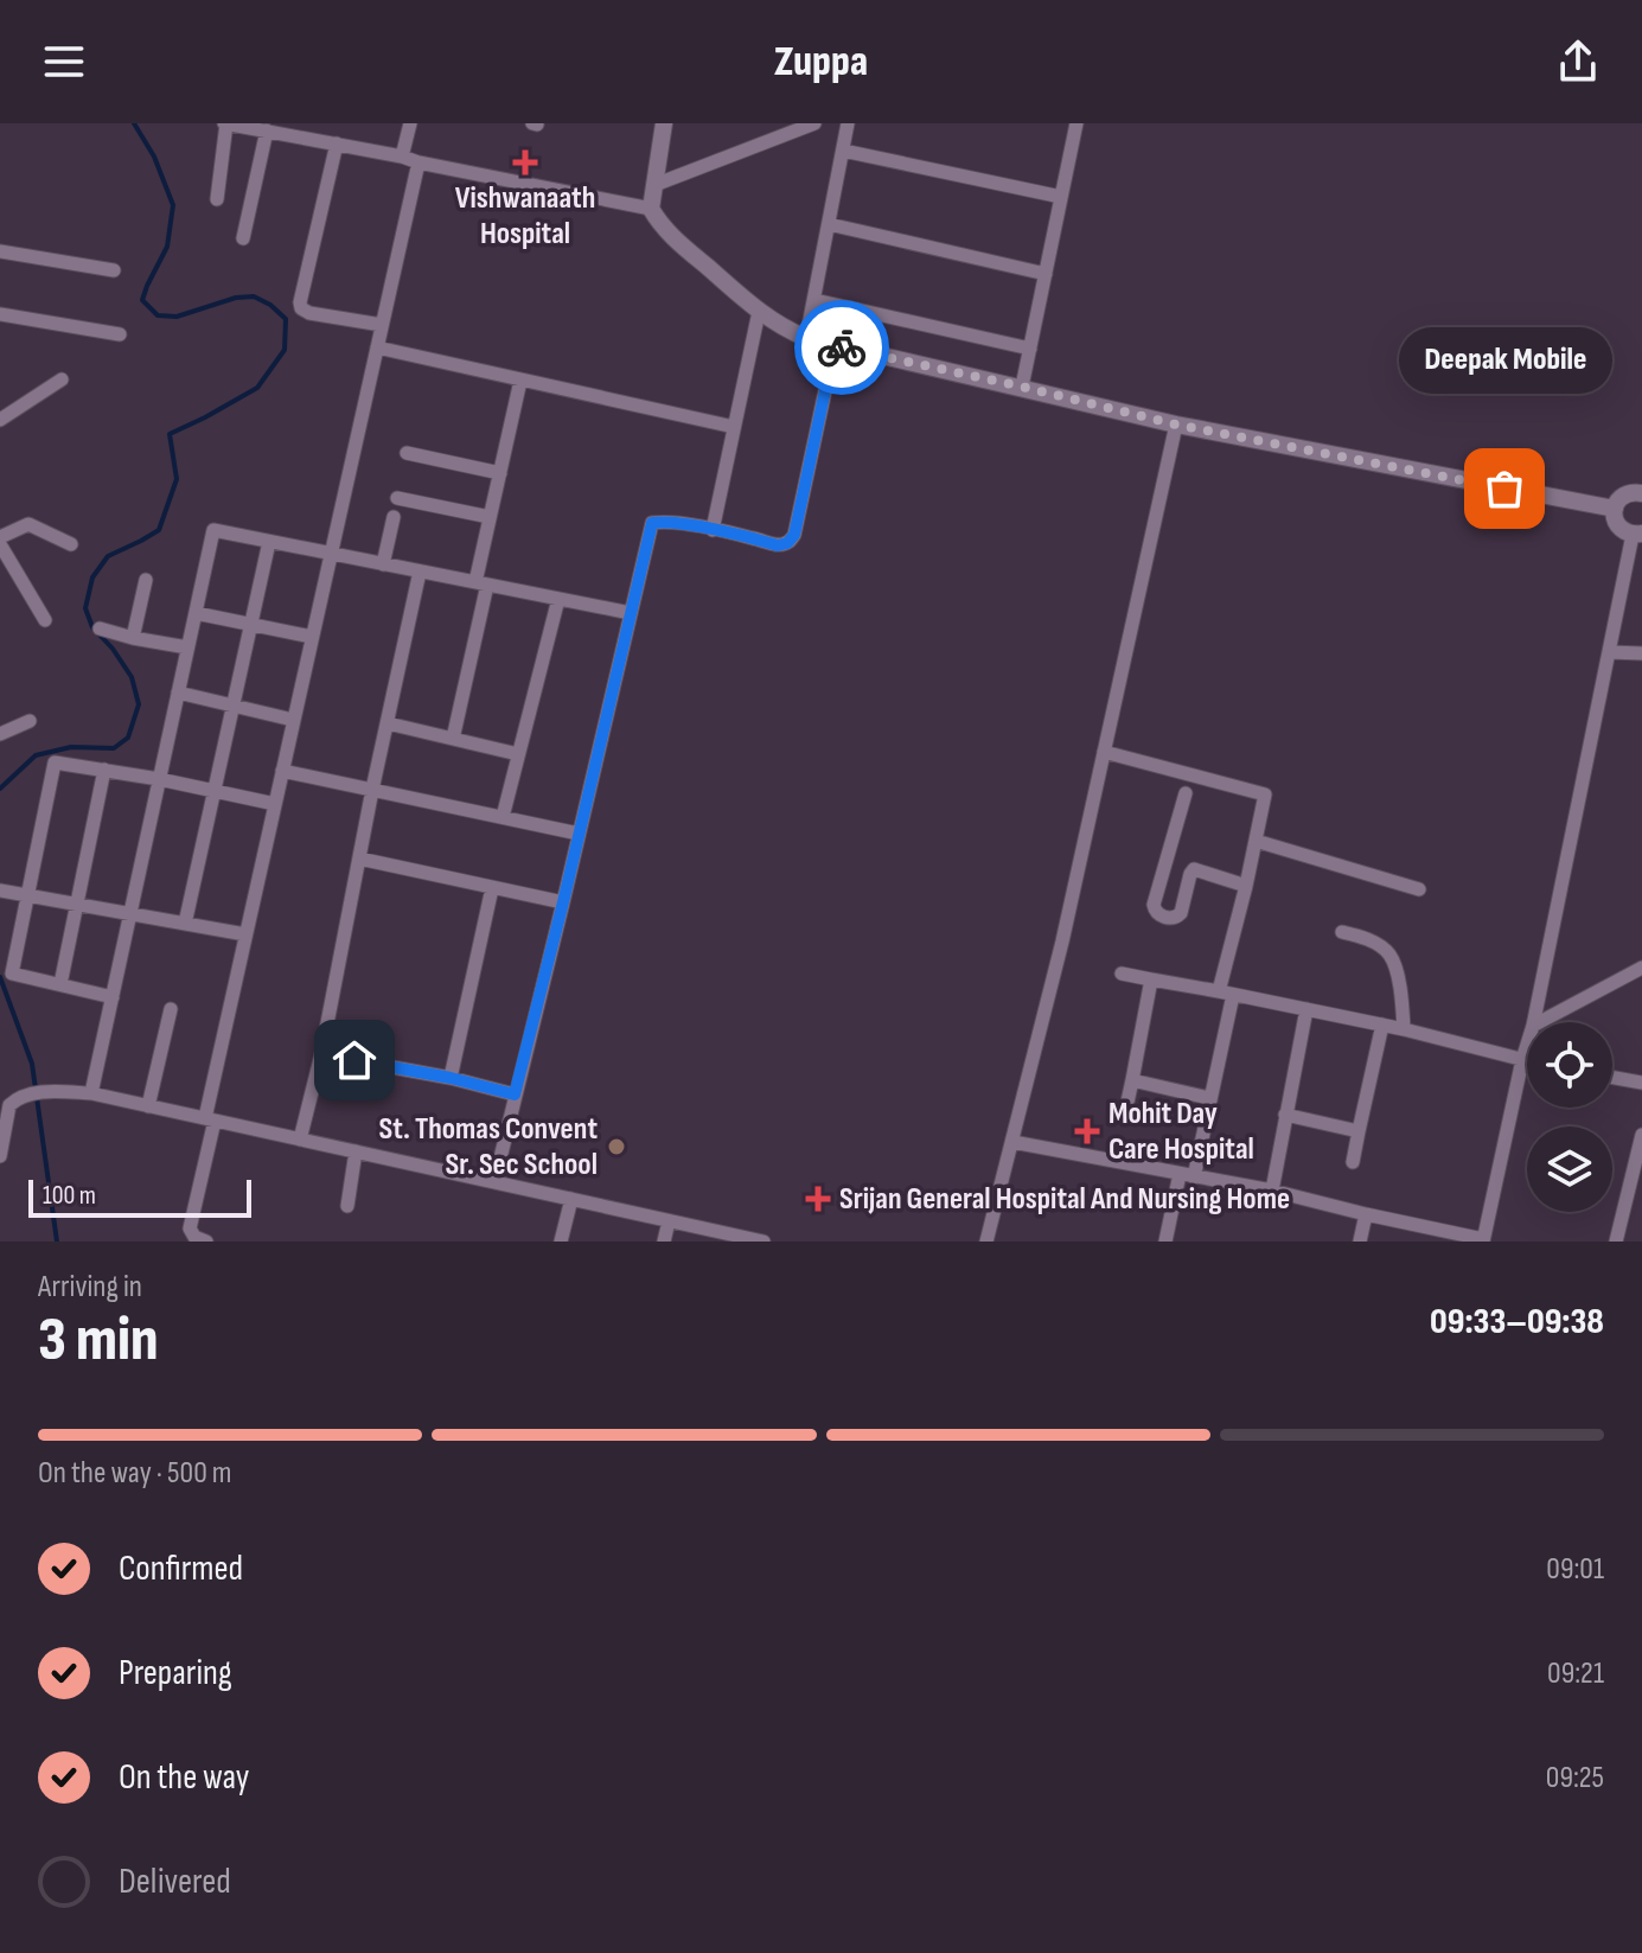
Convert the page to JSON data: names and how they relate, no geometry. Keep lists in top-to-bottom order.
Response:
{
  "places": {
    "health": ["Vishwanaath Hospital", "Mohit Day Care Hospital", "Srijan General Hospital And Nursing Home"],
    "other": ["Deepak Mobile", "St. Thomas Convent Sr. Sec School"]
  },
  "scale_bar": "100 m",
  "page": {
    "header": "Zuppa",
    "bubble": "Deepak Mobile",
    "scale": "100 m",
    "heading": ["3 min", "Arriving in", "09:33–09:38"],
    "bar": "On the way · 500 m",
    "list": [
      ["Confirmed", "09:01"],
      ["Preparing", "09:21"],
      ["On the way", "09:25"],
      "Delivered"
    ]
  }
}
